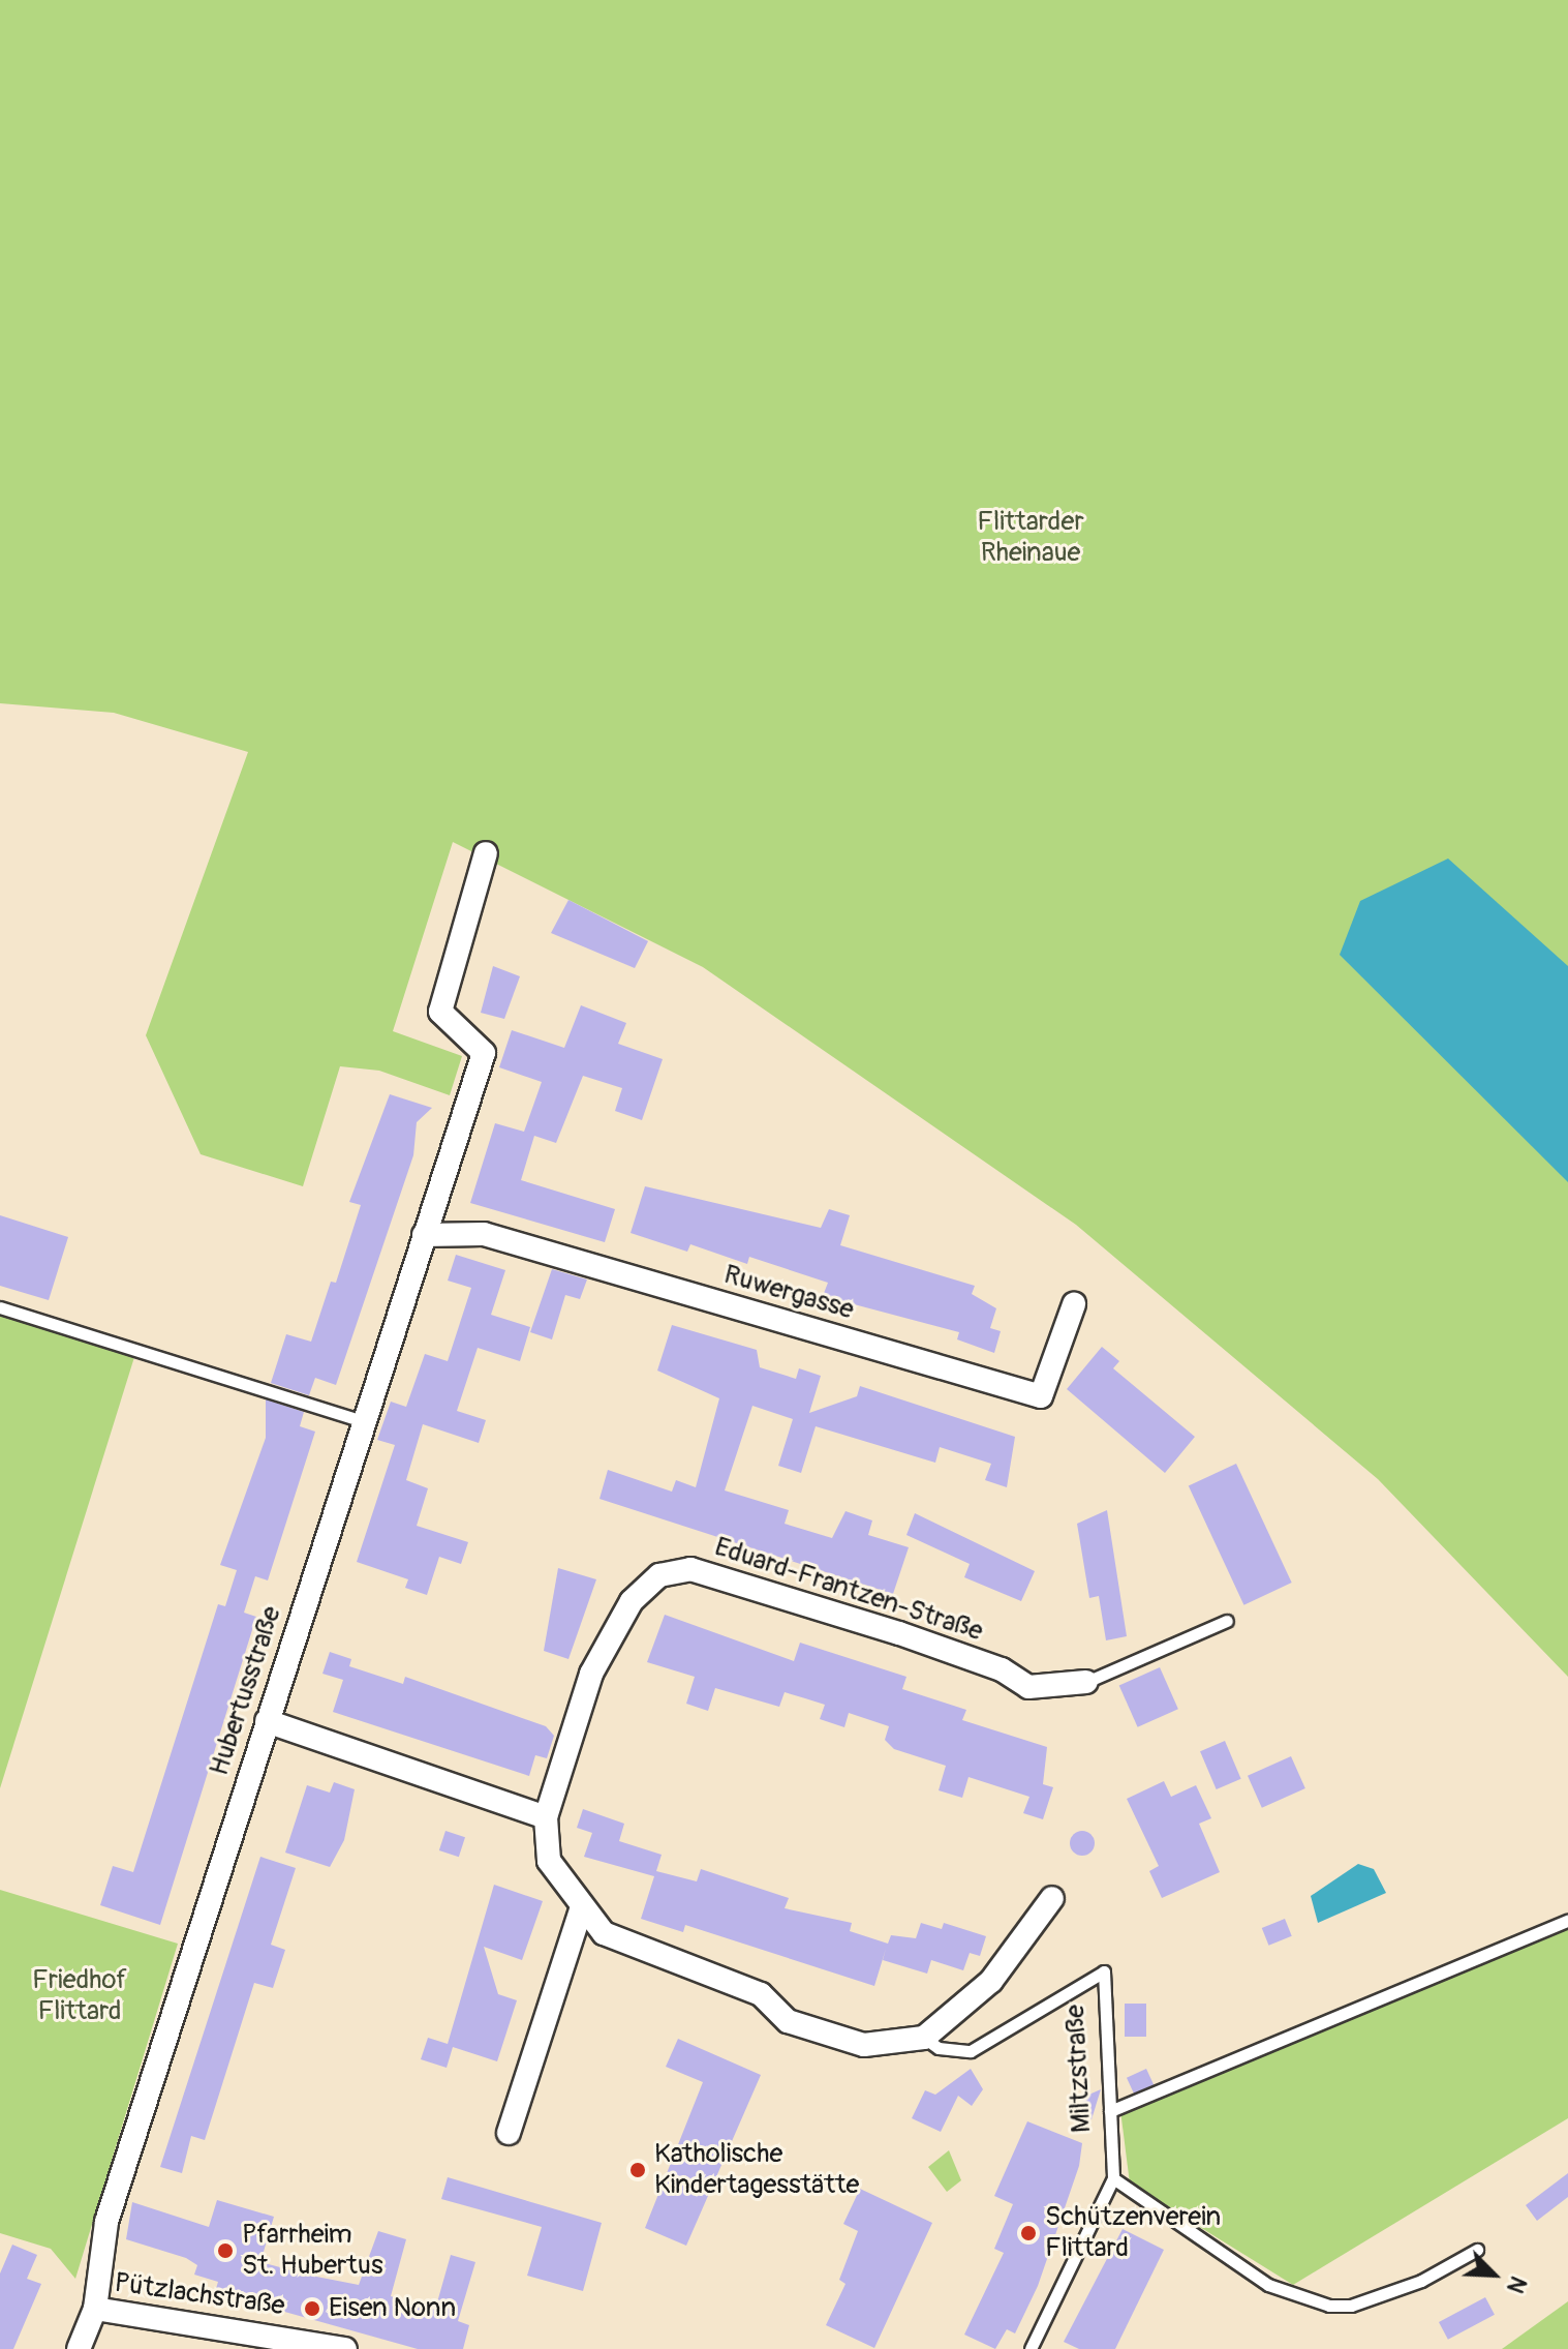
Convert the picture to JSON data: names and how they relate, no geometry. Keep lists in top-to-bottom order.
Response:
{
  "streets": {
    "street": [
      "Ruwergasse",
      "Eduard-Frantzen-Straße",
      "Hubertusstraße",
      "Miltzstraße",
      "Pützlachstraße"
    ]
  },
  "crossings": [
    ["Ruwergasse", "Hubertusstraße"],
    ["Eduard-Frantzen-Straße", "Miltzstraße"],
    ["Hubertusstraße", "Pützlachstraße"]
  ],
  "parks": ["Flittarder Rheinaue", "Friedhof Flittard"],
  "places": [
    "Katholische Kindertagesstätte",
    "Schützenverein Flittard",
    "Pfarrheim St. Hubertus",
    "Eisen Nonn"
  ],
  "north": "bottom right"
}
